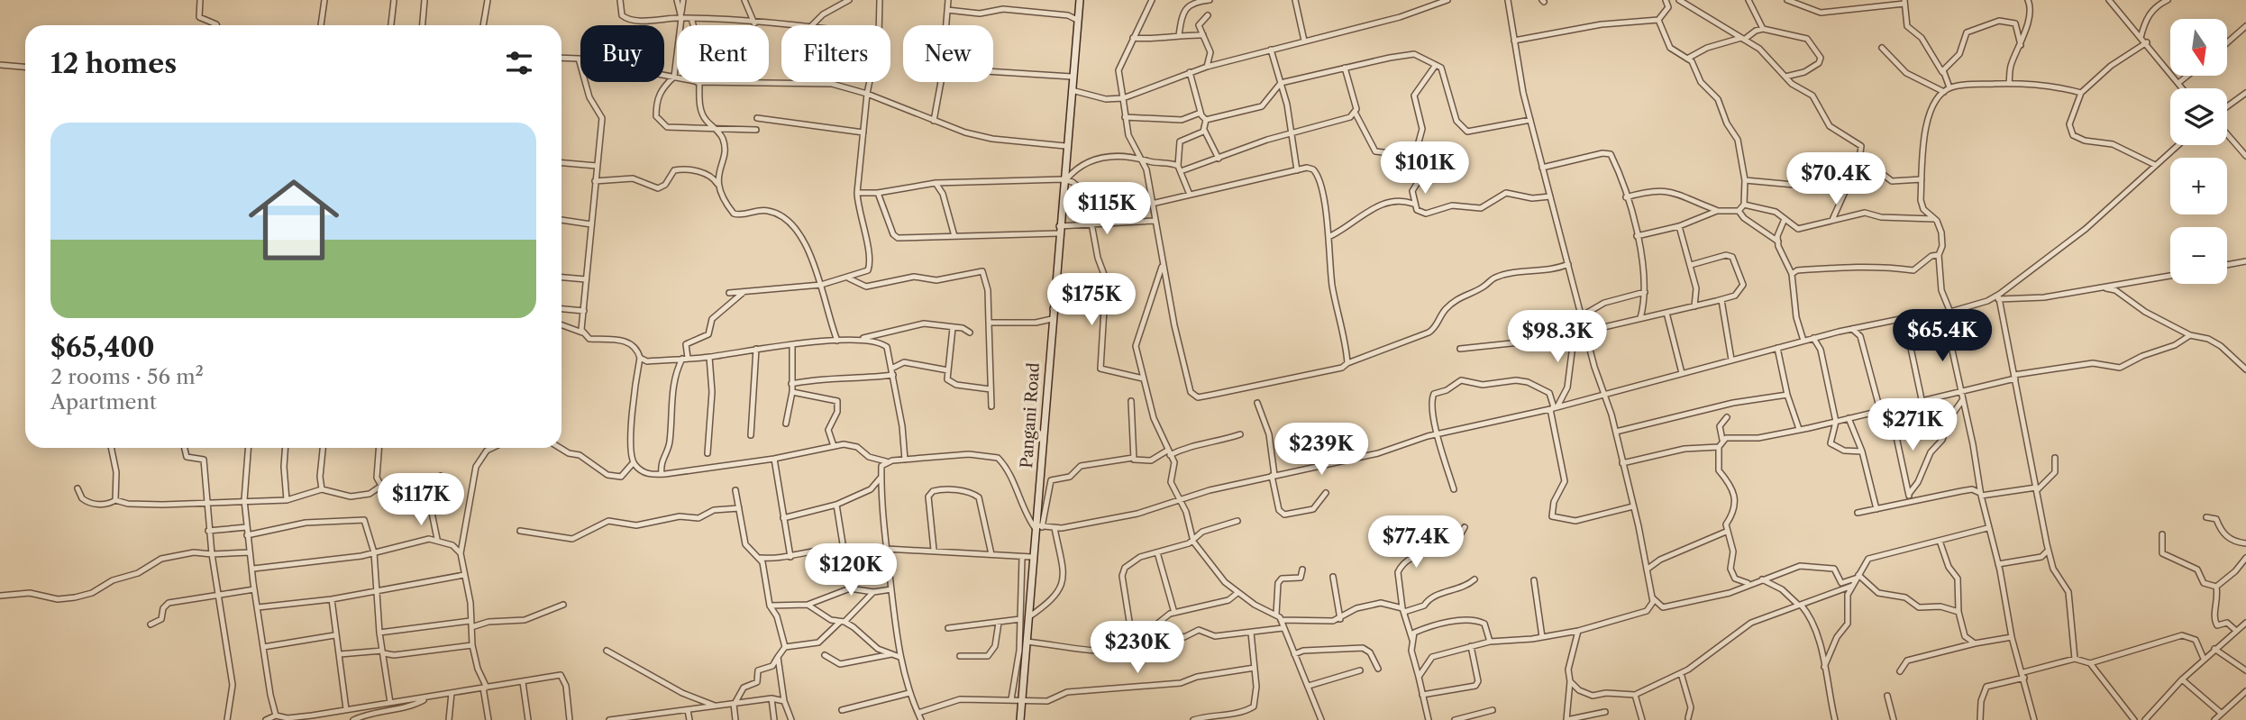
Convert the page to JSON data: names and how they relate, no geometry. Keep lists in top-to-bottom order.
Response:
{
  "streets": {
    "main road": ["Pangani Road"]
  },
  "north": "bottom",
  "page": {
    "map_buttons": ["+", "−"],
    "chip": [
      "Buy",
      "Rent",
      "Filters",
      "New"
    ],
    "heading": "12 homes",
    "list": [
      {
        "name": "$65,400",
        "note": "2 rooms · 56 m² · Apartment"
      }
    ],
    "price": [
      "$101K",
      "$70.4K",
      "$115K",
      "$175K",
      "$65.4K",
      "$98.3K",
      "$271K",
      "$239K",
      "$117K",
      "$77.4K",
      "$120K",
      "$230K"
    ]
  }
}
